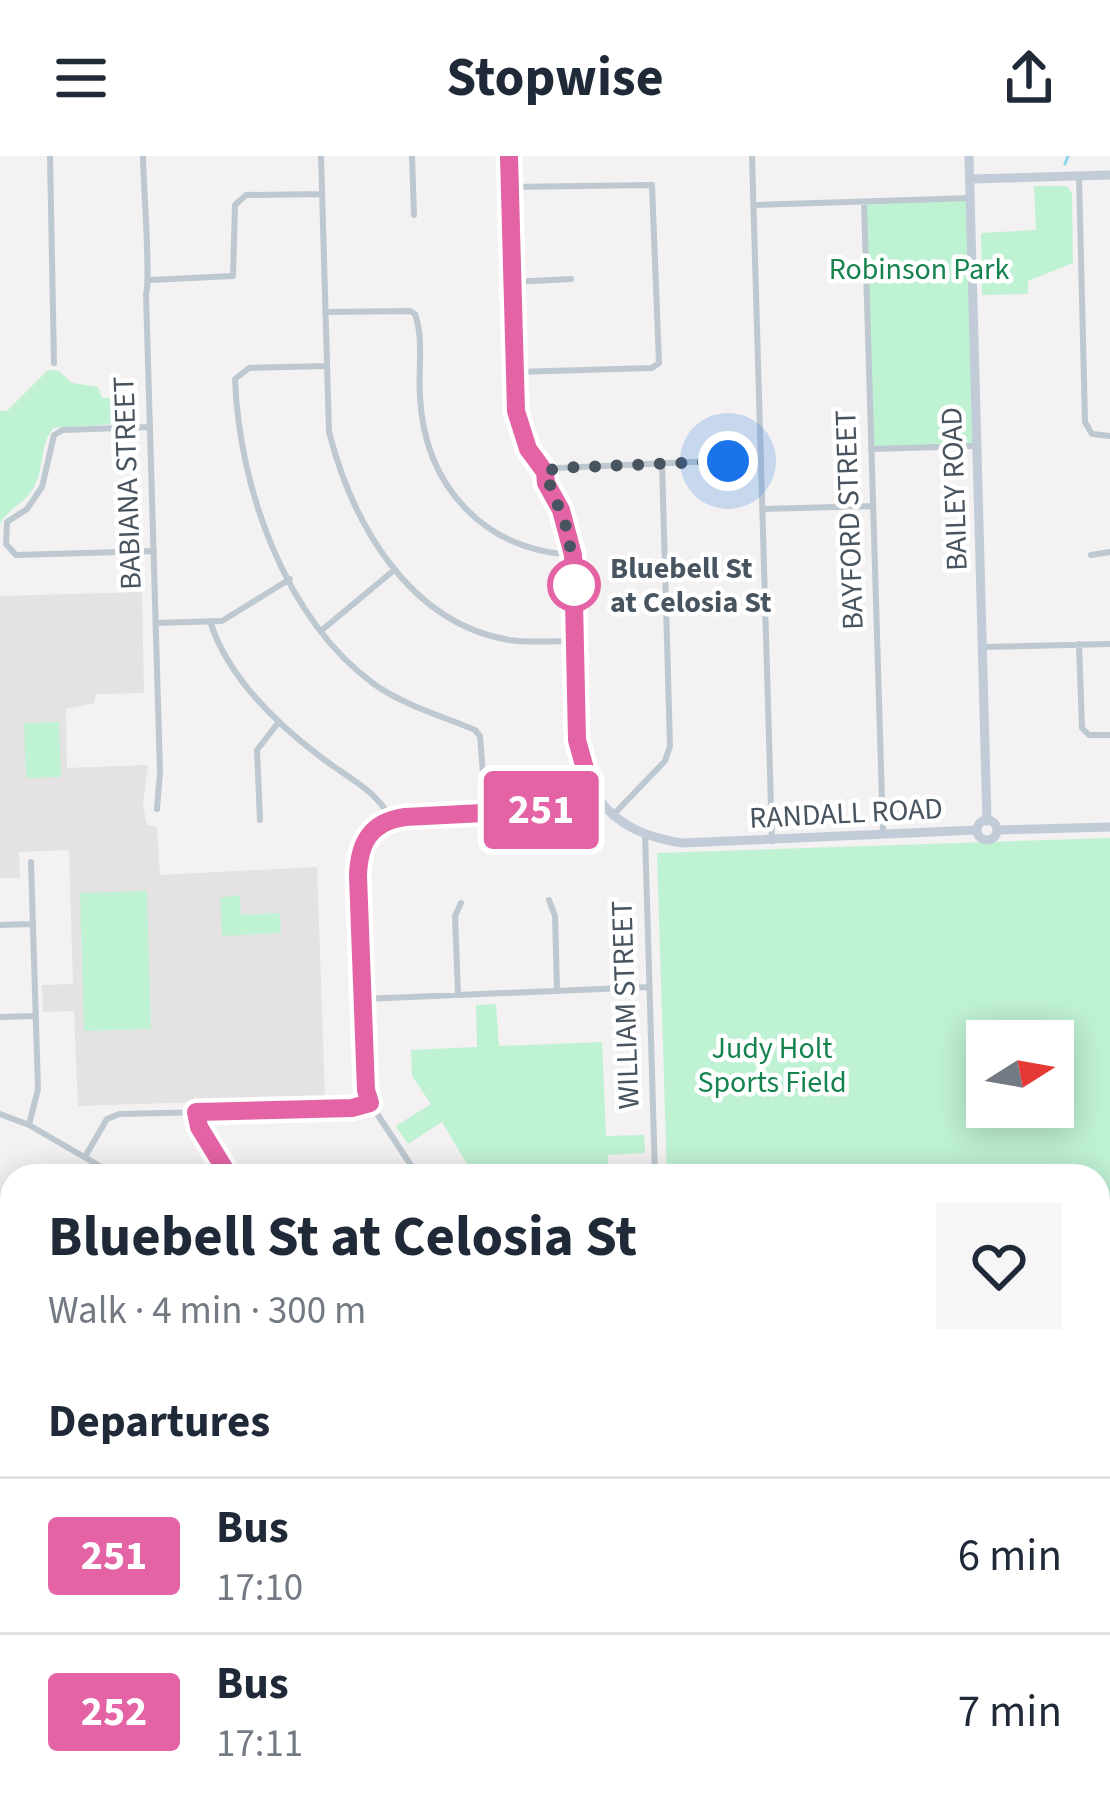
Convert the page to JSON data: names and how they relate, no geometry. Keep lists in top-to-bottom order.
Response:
{
  "streets": {
    "street": [
      "BABIANA STREET",
      "BAILEY ROAD",
      "BAYFORD STREET",
      "RANDALL ROAD",
      "WILLIAM STREET"
    ]
  },
  "crossings": [
    ["BAILEY ROAD", "RANDALL ROAD"],
    ["BAYFORD STREET", "RANDALL ROAD"],
    ["RANDALL ROAD", "WILLIAM STREET"]
  ],
  "parks": ["Robinson Park", "Judy Holt Sports Field"],
  "places": ["Bluebell St at Celosia St"],
  "lines": ["bus line 251"],
  "north": "right",
  "page": {
    "header": "Stopwise",
    "on_map": "251",
    "heading": [
      ["Bluebell St at Celosia St", "Walk · 4 min · 300 m"],
      "Departures"
    ],
    "list": [
      {
        "mark": "251",
        "name": "Bus",
        "note": "17:10",
        "value": "6 min"
      },
      {
        "mark": "252",
        "name": "Bus",
        "note": "17:11",
        "value": "7 min"
      }
    ]
  }
}
